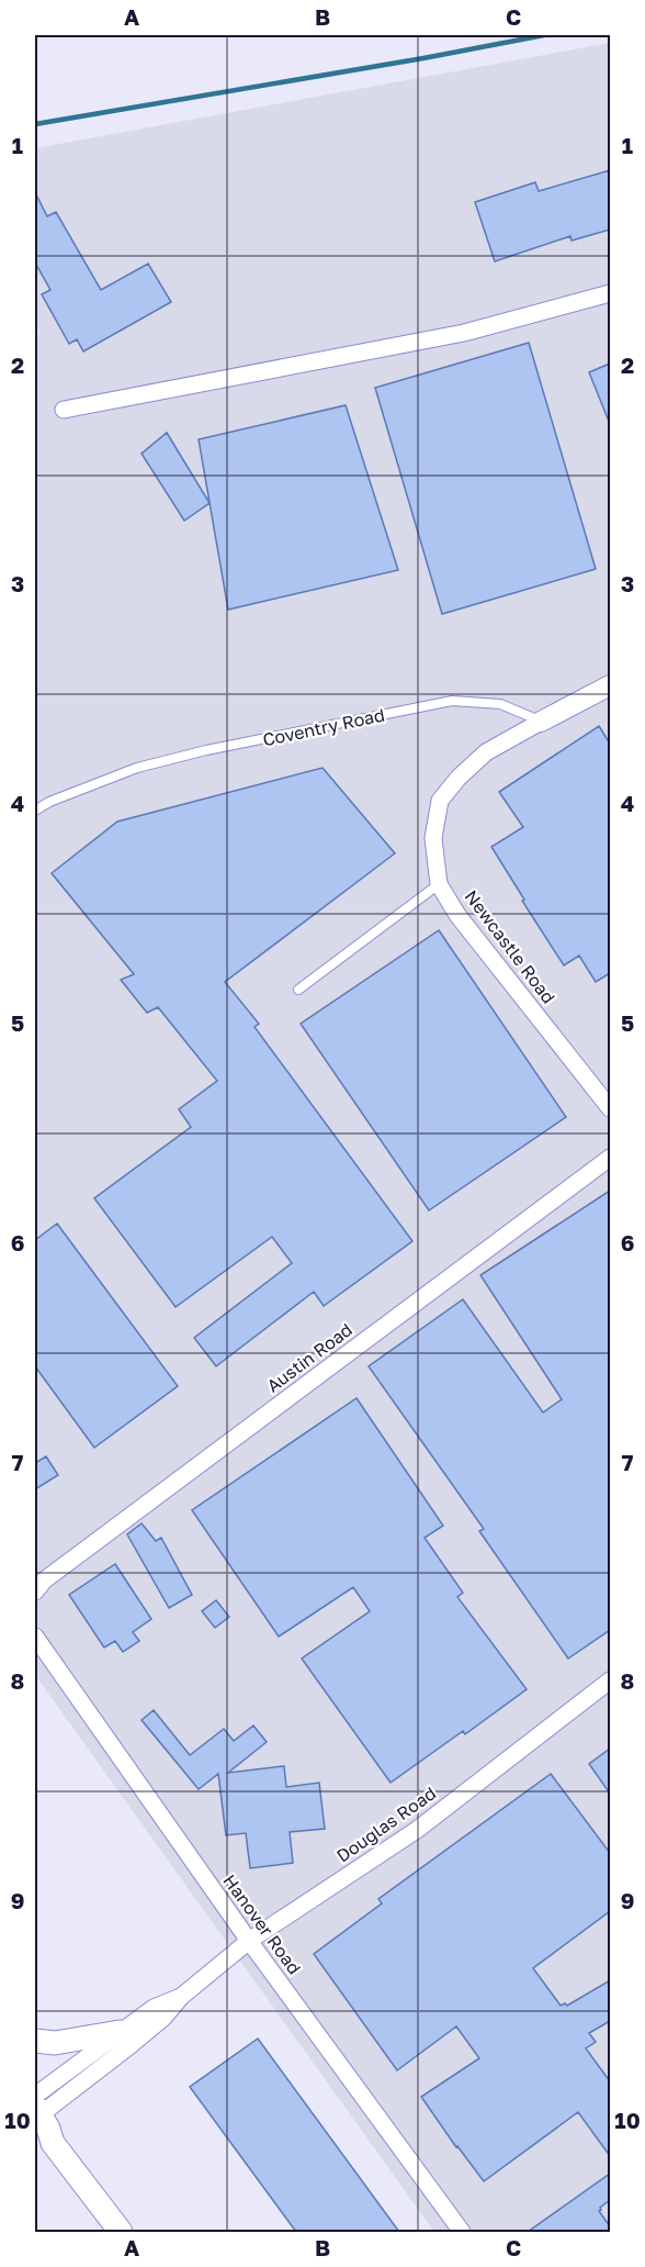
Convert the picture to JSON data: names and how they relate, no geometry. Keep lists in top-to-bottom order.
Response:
{
  "streets": {
    "street": [
      "Newcastle Road",
      "Austin Road",
      "Douglas Road",
      "Hanover Road"
    ],
    "lane": ["Coventry Road"]
  },
  "crossings": [
    ["Coventry Road", "Newcastle Road"],
    ["Douglas Road", "Hanover Road"]
  ],
  "grid": {
    "columns": ["A", "B", "C"],
    "rows": [
      "1",
      "2",
      "3",
      "4",
      "5",
      "6",
      "7",
      "8",
      "9",
      "10"
    ]
  }
}
